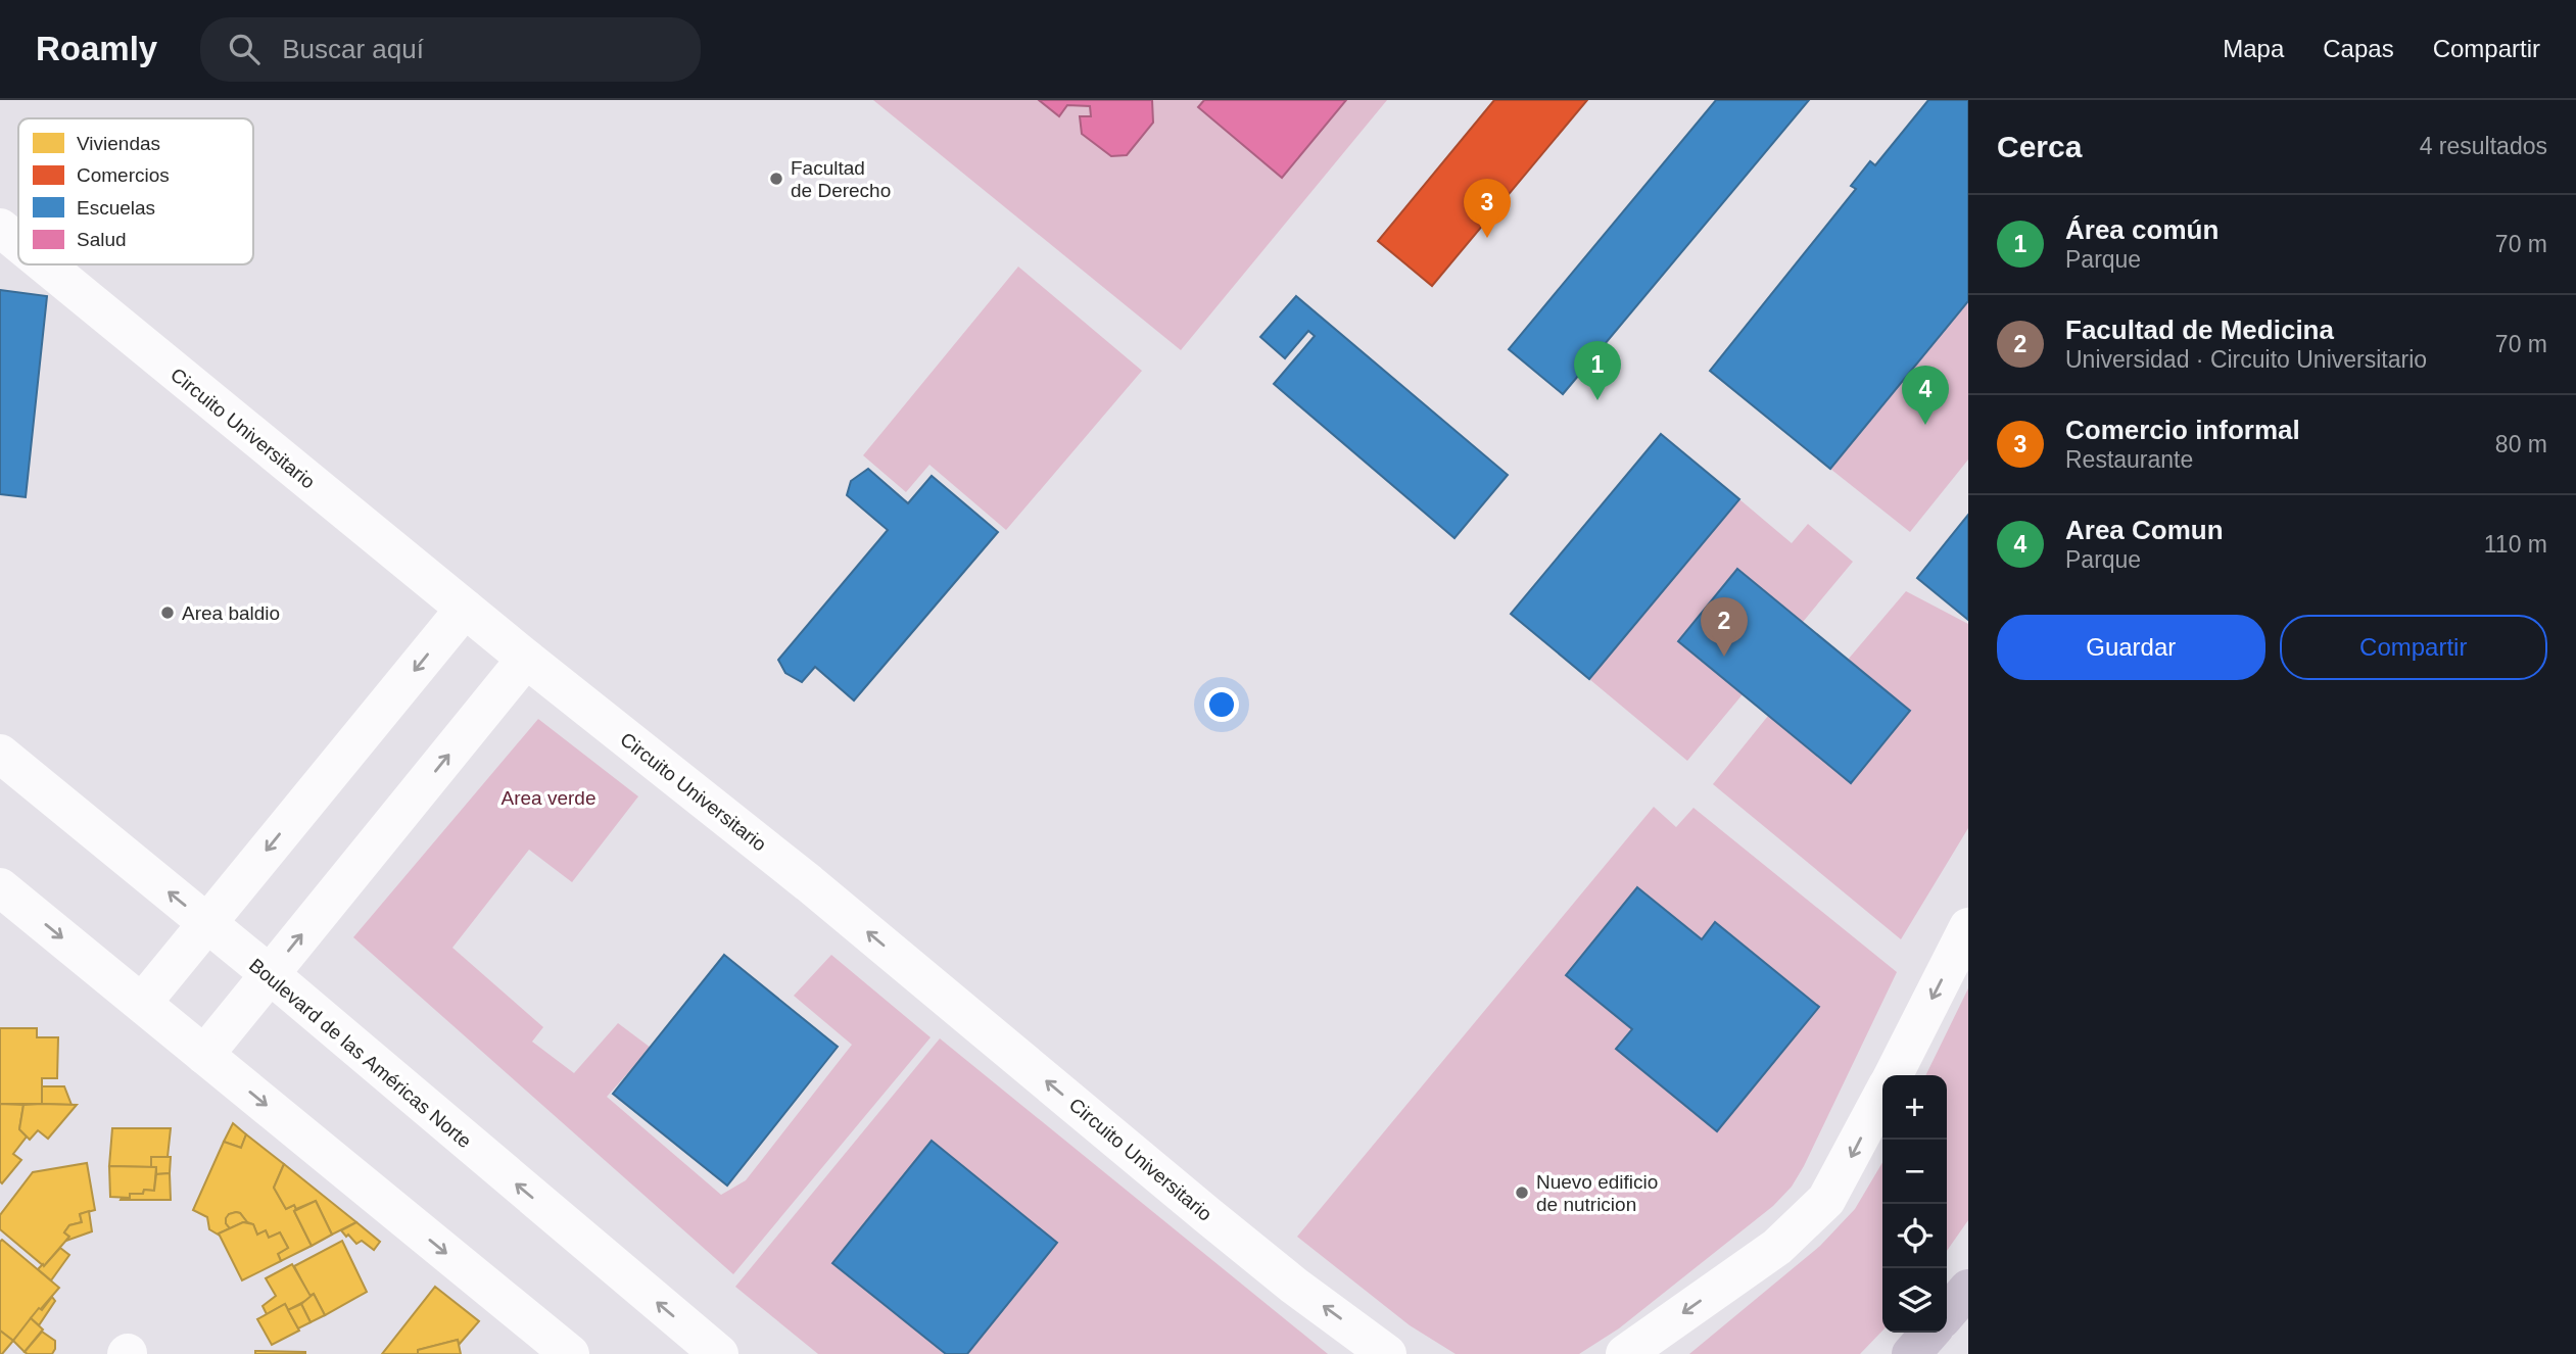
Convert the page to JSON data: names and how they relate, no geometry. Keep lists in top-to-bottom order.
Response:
{
  "streets": {
    "street": ["Circuito Universitario", "Boulevard de las Américas Norte"]
  },
  "one_way": ["Circuito Universitario"],
  "parks": ["Area verde"],
  "places": ["Facultad de Derecho", "Area baldio", "Nuevo edificio de nutricion"],
  "legend": [
    "Viviendas",
    "Comercios",
    "Escuelas",
    "Salud"
  ],
  "page": {
    "header": "Roamly",
    "search": "Buscar aquí",
    "nav": ["Mapa", "Capas", "Compartir"],
    "heading": ["Cerca", "4 resultados"],
    "pins": [
      "3",
      "1",
      "4",
      "2"
    ],
    "list": [
      {
        "mark": "1",
        "name": "Área común",
        "note": "Parque",
        "value": "70 m"
      },
      {
        "mark": "2",
        "name": "Facultad de Medicina",
        "note": "Universidad · Circuito Universitario",
        "value": "70 m"
      },
      {
        "mark": "3",
        "name": "Comercio informal",
        "note": "Restaurante",
        "value": "80 m"
      },
      {
        "mark": "4",
        "name": "Area Comun",
        "note": "Parque",
        "value": "110 m"
      }
    ],
    "buttons": ["Guardar", "Compartir"],
    "map_buttons": ["+", "−"]
  }
}
